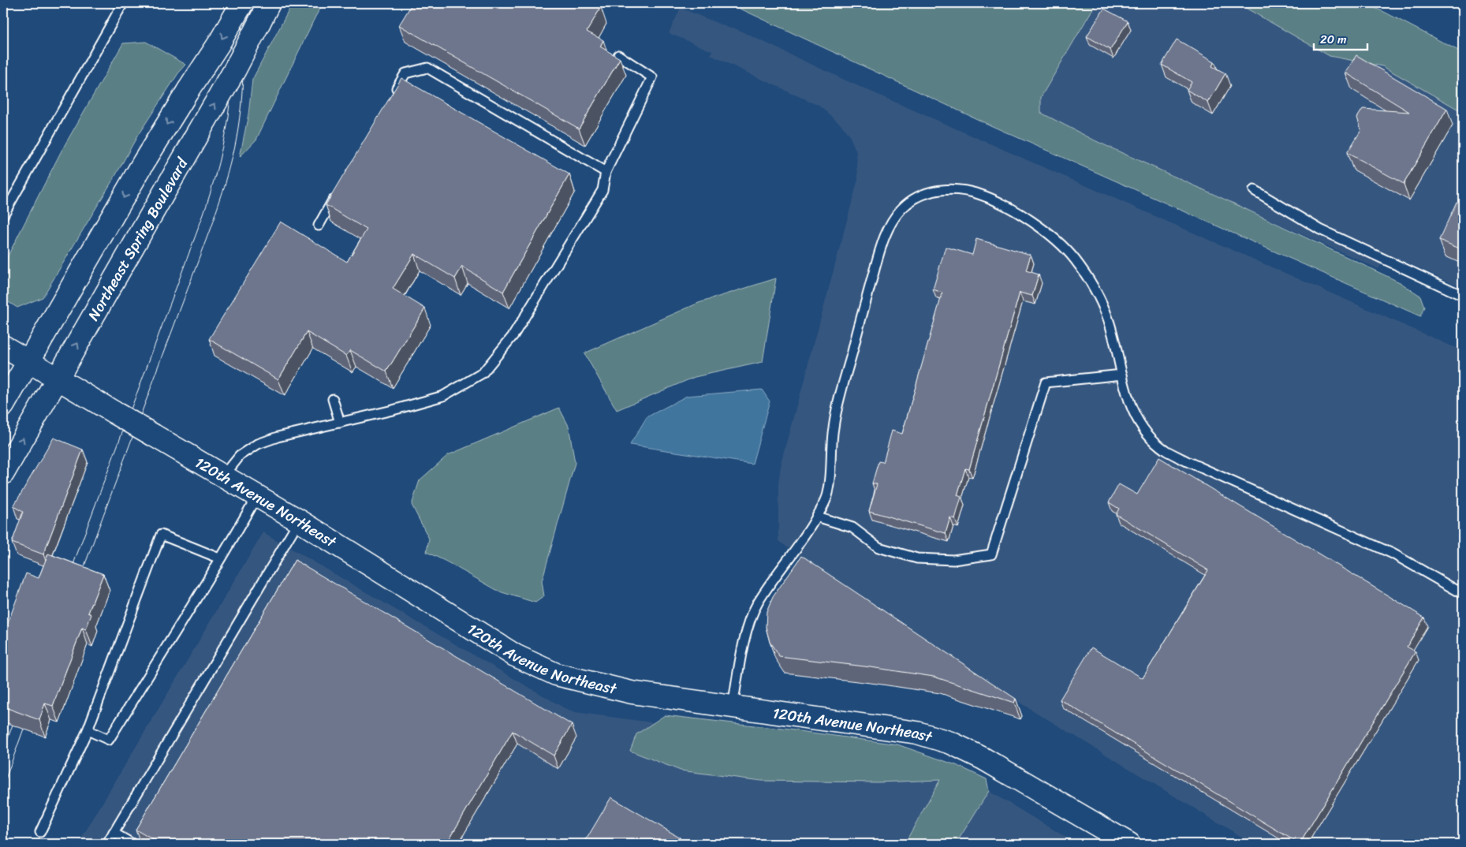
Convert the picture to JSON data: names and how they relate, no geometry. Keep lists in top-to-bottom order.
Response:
{
  "streets": {
    "street": ["Northeast Spring Boulevard", "120th Avenue Northeast"]
  },
  "crossings": [
    ["Northeast Spring Boulevard", "120th Avenue Northeast"]
  ],
  "scale_bar": "20 m"
}
